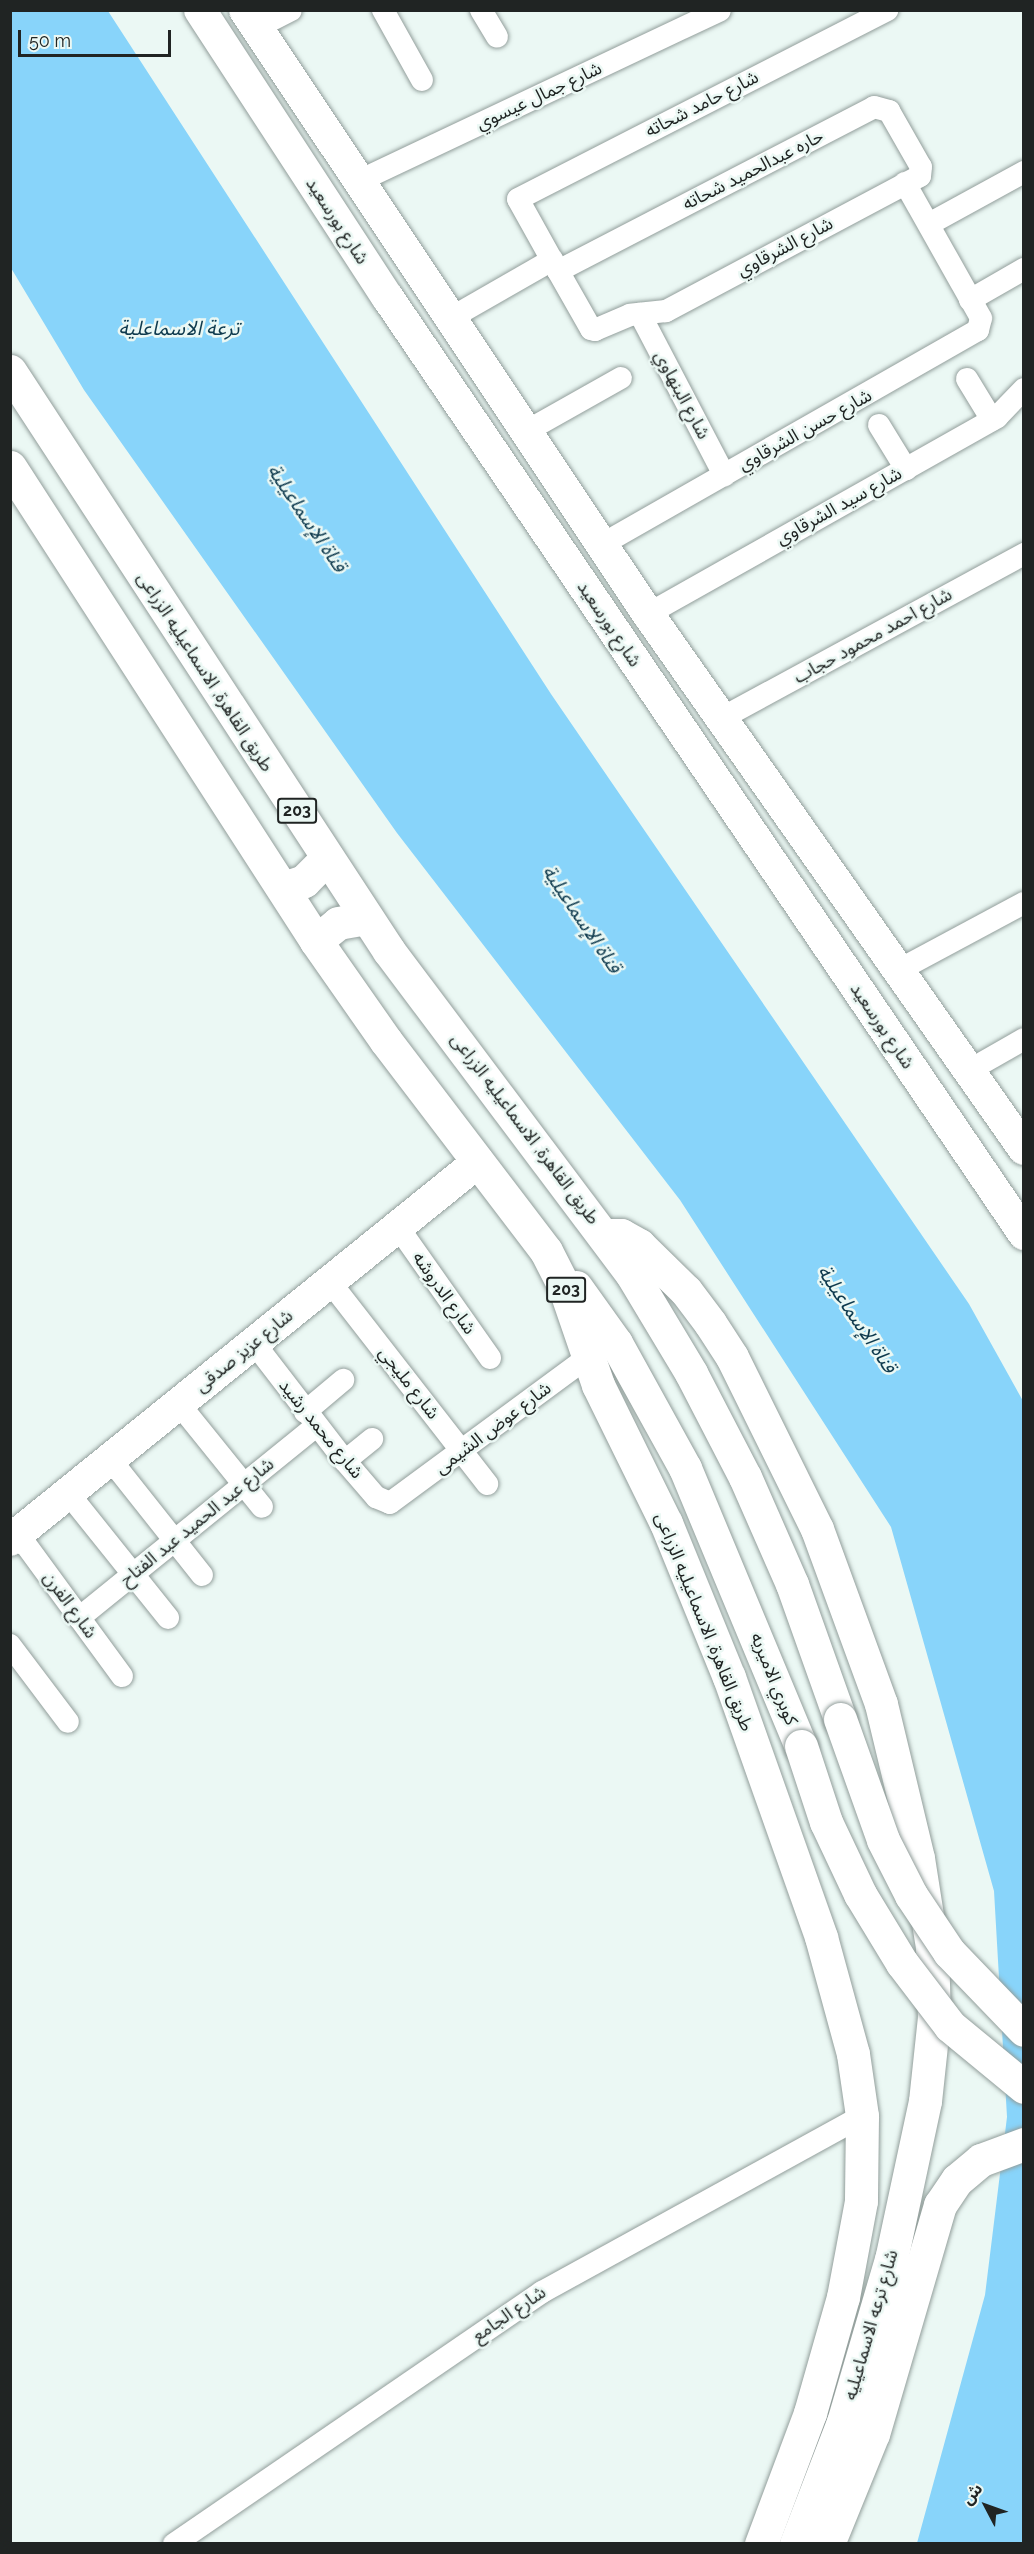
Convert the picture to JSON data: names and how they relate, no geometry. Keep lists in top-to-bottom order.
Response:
{
  "streets": {
    "main road": [
      "شارع بورسعيد",
      "طريق القاهرة, الاسماعيليه الزراعى",
      "203",
      "شارع عزيز صدقى",
      "كوبري الاميريه",
      "شارع ترعه الاسماعيليه"
    ],
    "street": [
      "شارع جمال عيسوي",
      "شارع حامد شحاته",
      "حاره عبدالحميد شحاته",
      "شارع الشرقاوي",
      "شارع البنهاوي",
      "شارع حسن الشرقاوي",
      "شارع سيد الشرقاوي",
      "شارع احمد محمود حجاب",
      "شارع الدروشه",
      "شارع مليجي",
      "شارع عوض الشيمى",
      "شارع محمد رشيد",
      "شارع عبد الحميد عبد الفتاح",
      "شارع الفرن",
      "شارع الجامع"
    ]
  },
  "crossings": [
    ["شارع جمال عيسوي", "شارع بورسعيد"],
    ["شارع حامد شحاته", "حاره عبدالحميد شحاته"],
    ["حاره عبدالحميد شحاته", "شارع بورسعيد"],
    ["حاره عبدالحميد شحاته", "شارع الشرقاوي"],
    ["شارع بورسعيد", "شارع حسن الشرقاوي"],
    ["شارع بورسعيد", "شارع سيد الشرقاوي"],
    ["شارع بورسعيد", "شارع احمد محمود حجاب"],
    ["شارع الشرقاوي", "شارع البنهاوي"],
    ["شارع البنهاوي", "شارع حسن الشرقاوي"],
    ["طريق القاهرة, الاسماعيليه الزراعى", "شارع عزيز صدقى"],
    ["طريق القاهرة, الاسماعيليه الزراعى", "شارع عوض الشيمى"],
    ["طريق القاهرة, الاسماعيليه الزراعى", "كوبري الاميريه"],
    ["طريق القاهرة, الاسماعيليه الزراعى", "شارع الجامع"],
    ["طريق القاهرة, الاسماعيليه الزراعى", "شارع ترعه الاسماعيليه"],
    ["شارع الدروشه", "شارع عزيز صدقى"],
    ["شارع عزيز صدقى", "شارع مليجي"],
    ["شارع عزيز صدقى", "شارع محمد رشيد"],
    ["شارع عزيز صدقى", "شارع الفرن"],
    ["شارع مليجي", "شارع عوض الشيمى"],
    ["شارع عوض الشيمى", "شارع محمد رشيد"],
    ["شارع محمد رشيد", "شارع عبد الحميد عبد الفتاح"],
    ["شارع عبد الحميد عبد الفتاح", "شارع الفرن"]
  ],
  "water": ["ترعة الاسماعلية", "قناة الإسماعيلية"],
  "scale_bar": "50 m",
  "north": "top left"
}
